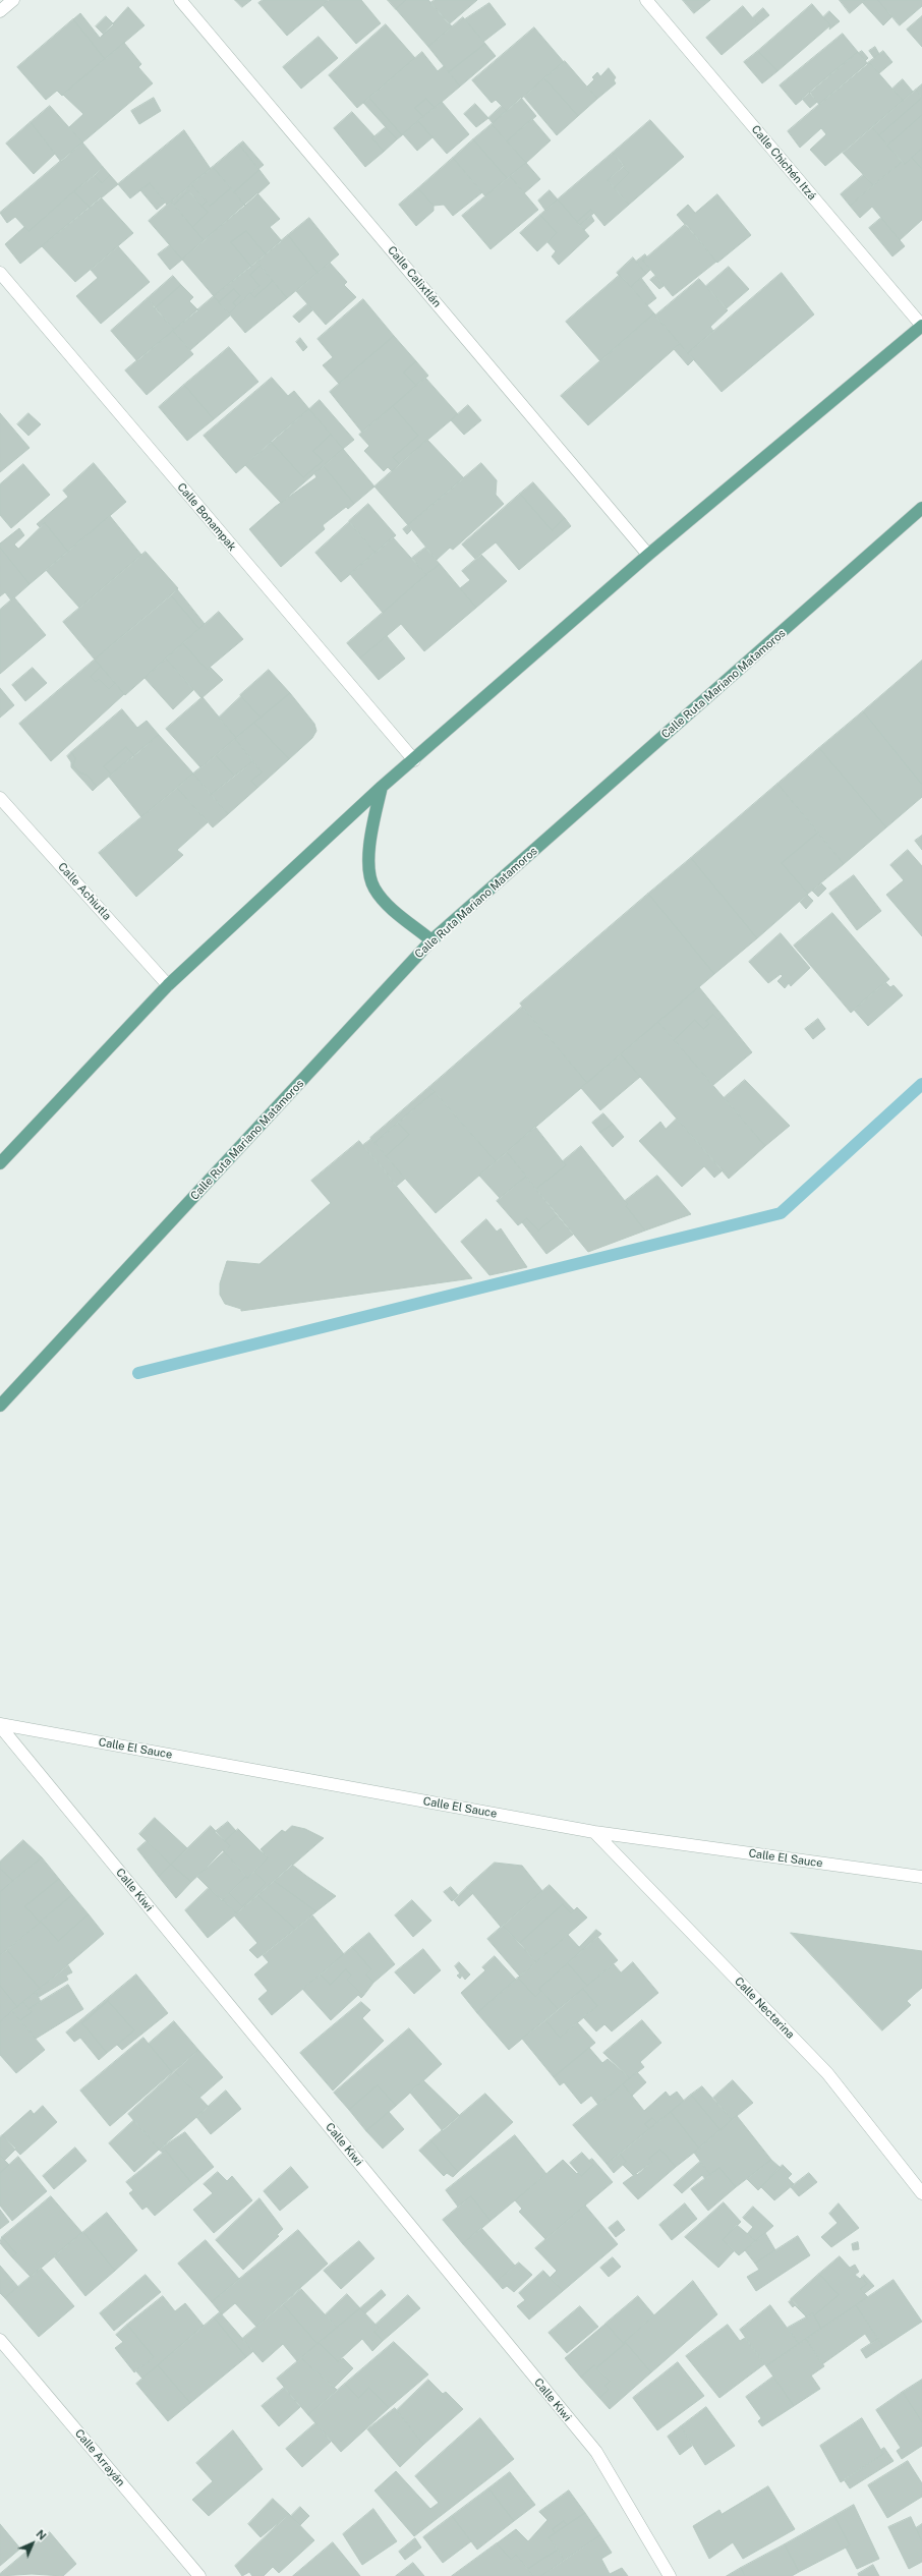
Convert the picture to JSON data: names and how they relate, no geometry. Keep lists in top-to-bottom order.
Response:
{
  "streets": {
    "main road": ["Calle Ruta Mariano Matamoros"],
    "street": [
      "Calle Chichén Itzá",
      "Calle Calixtlán",
      "Calle Bonampak",
      "Calle Achiutla",
      "Calle El Sauce",
      "Calle Kiwi",
      "Calle Nectarina",
      "Calle Arrayán"
    ]
  },
  "crossings": [
    ["Calle El Sauce", "Calle Kiwi"],
    ["Calle El Sauce", "Calle Nectarina"]
  ],
  "north": "top right"
}
